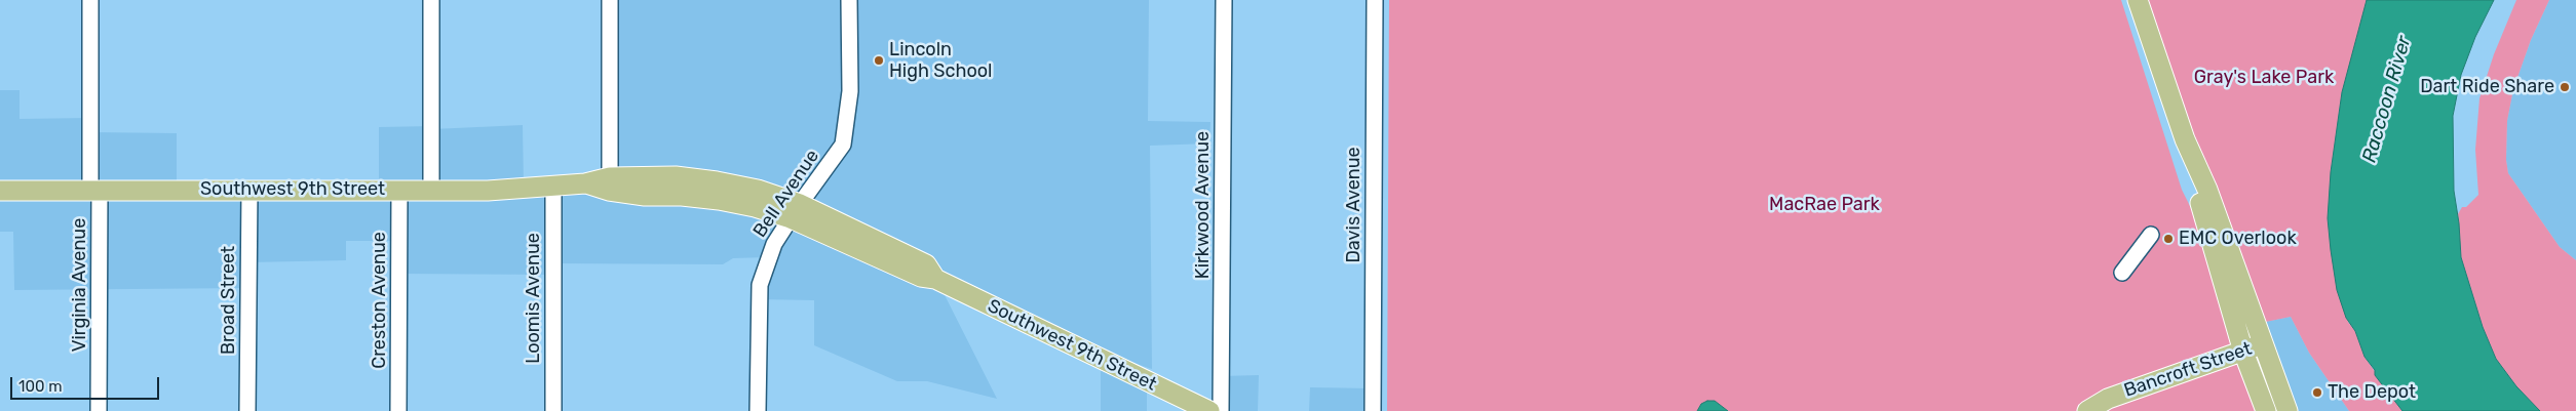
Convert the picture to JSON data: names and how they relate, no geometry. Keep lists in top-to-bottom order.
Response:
{
  "streets": {
    "main road": ["Southwest 9th Street", "Bancroft Street"],
    "street": [
      "Bell Avenue",
      "Kirkwood Avenue",
      "Davis Avenue",
      "Virginia Avenue",
      "Loomis Avenue",
      "Broad Street",
      "Creston Avenue"
    ]
  },
  "crossings": [
    ["Southwest 9th Street", "Bell Avenue"],
    ["Southwest 9th Street", "Virginia Avenue"],
    ["Southwest 9th Street", "Loomis Avenue"],
    ["Southwest 9th Street", "Broad Street"],
    ["Southwest 9th Street", "Creston Avenue"]
  ],
  "water": ["Raccoon River"],
  "parks": ["Gray's Lake Park", "MacRae Park"],
  "places": [
    "Lincoln High School",
    "Dart Ride Share",
    "EMC Overlook",
    "The Depot"
  ],
  "scale_bar": "100 m"
}
